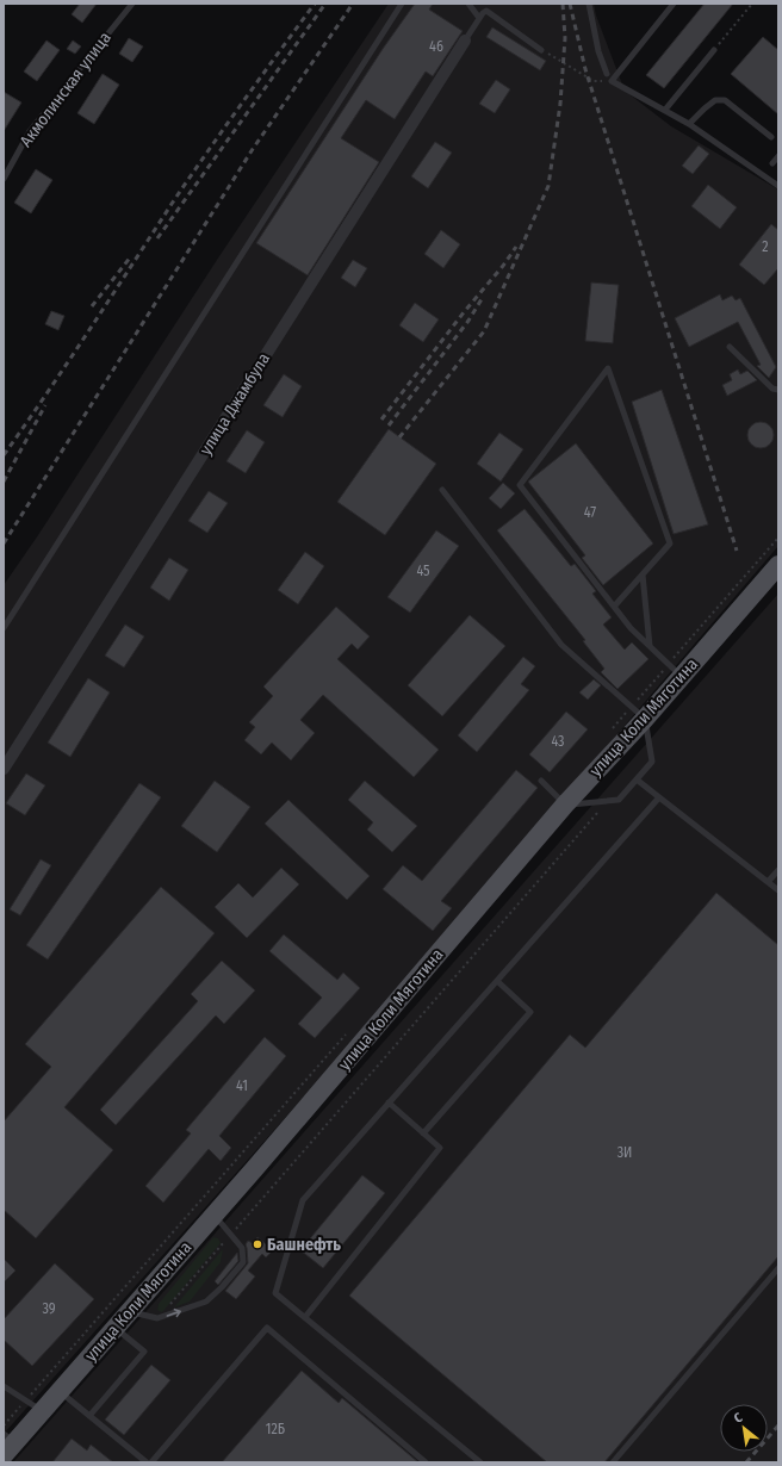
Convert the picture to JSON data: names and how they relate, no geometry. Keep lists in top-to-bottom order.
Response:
{
  "streets": {
    "main road": ["улица Коли Мяготина"],
    "street": ["улица Джамбула"],
    "lane": ["Акмолинская улица"]
  },
  "places": ["Башнефть"],
  "house_numbers": [
    "46",
    "2",
    "47",
    "45",
    "43",
    "41",
    "3И",
    "39",
    "12Б"
  ],
  "north": "top left"
}
